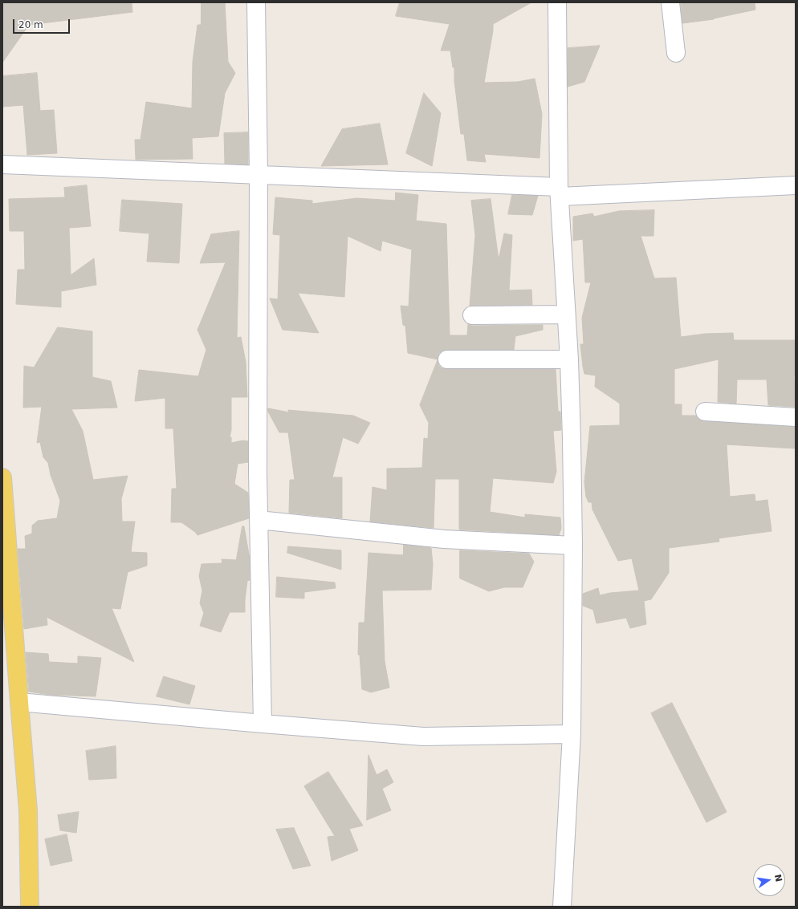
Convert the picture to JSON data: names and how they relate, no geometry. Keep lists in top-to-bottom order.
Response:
{
  "scale_bar": "20 m",
  "north": "right"
}
